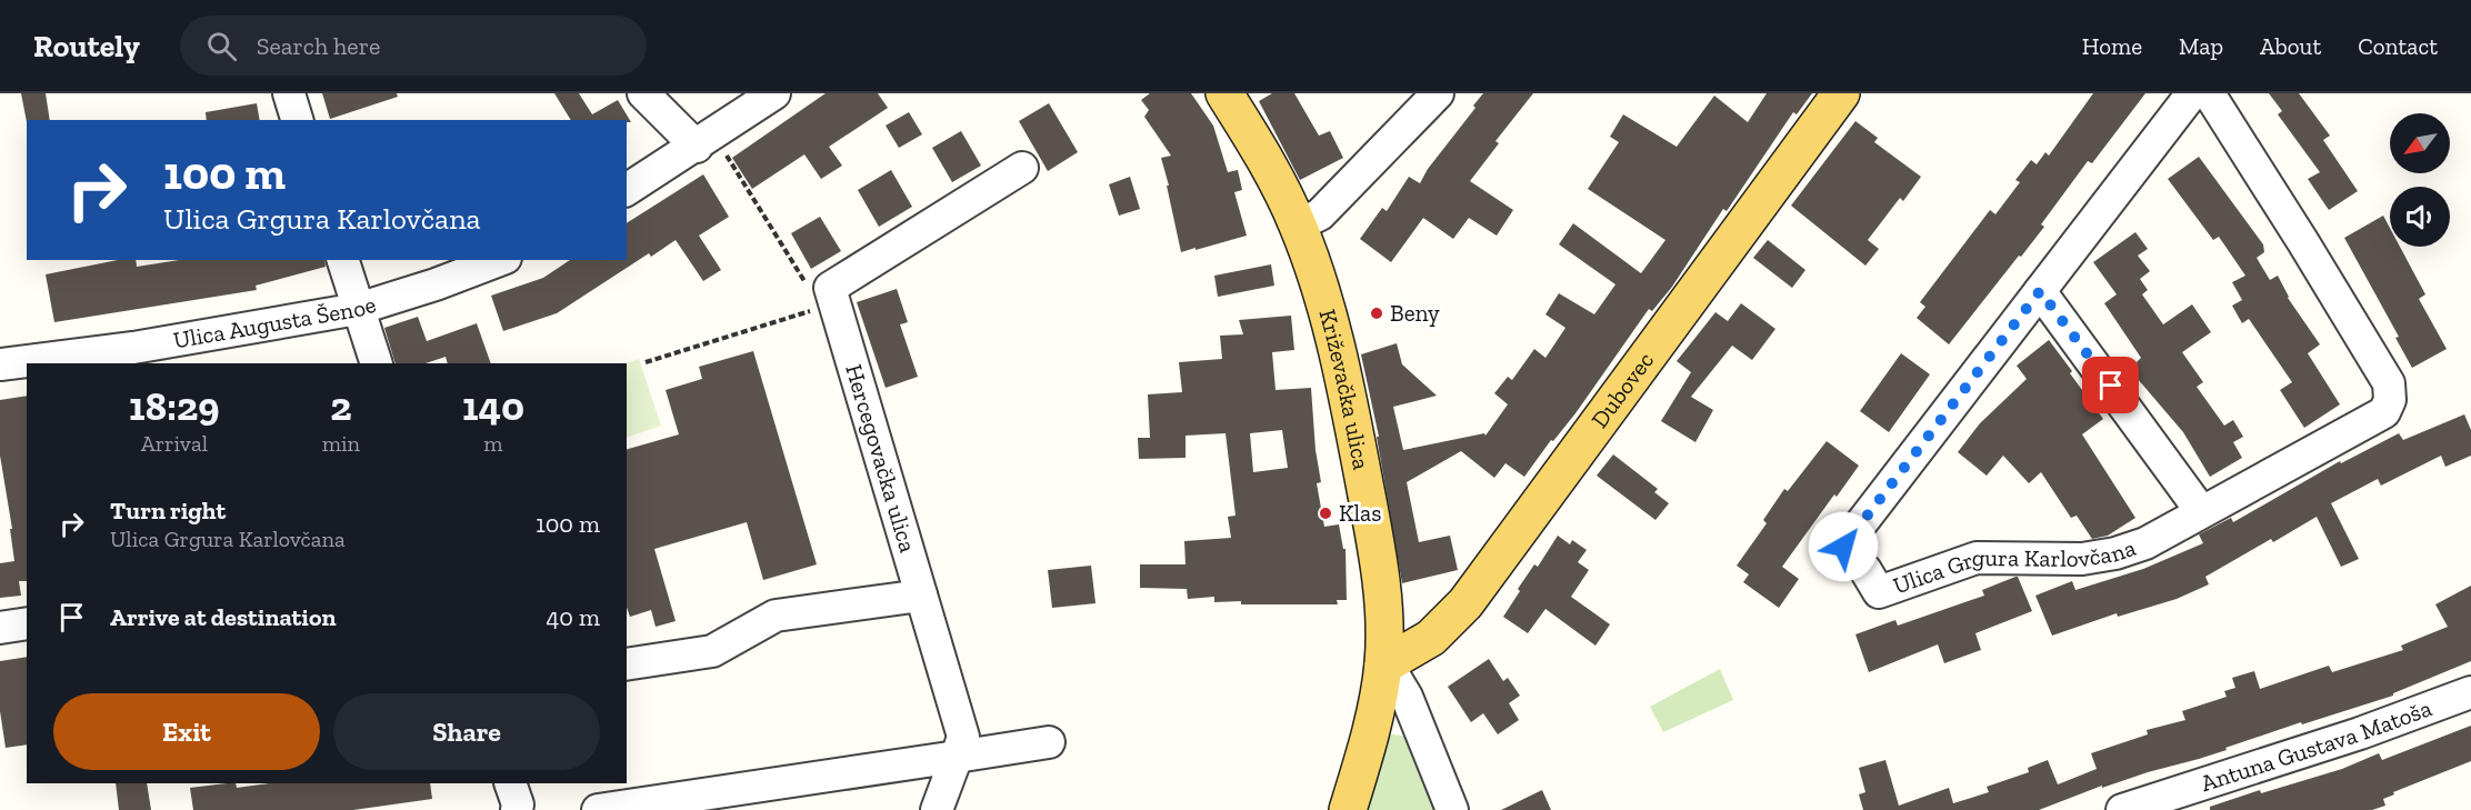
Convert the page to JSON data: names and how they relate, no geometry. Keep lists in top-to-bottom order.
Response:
{
  "streets": {
    "main road": ["Križevačka ulica", "Dubovec"],
    "street": [
      "Ulica Augusta Šenoe",
      "Hercegovačka ulica",
      "Ulica Grgura Karlovčana",
      "Antuna Gustava Matoša"
    ]
  },
  "crossings": [
    ["Križevačka ulica", "Dubovec"]
  ],
  "places": ["Beny", "Klas"],
  "north": "bottom left",
  "page": {
    "header": "Routely",
    "search": "Search here",
    "nav": [
      "Home",
      "Map",
      "About",
      "Contact"
    ],
    "turn": ["100 m", "Ulica Grgura Karlovčana"],
    "eta": [
      "18:29",
      "Arrival",
      "2",
      "min",
      "140",
      "m"
    ],
    "list": [
      {
        "name": "Turn right",
        "note": "Ulica Grgura Karlovčana",
        "value": "100 m"
      },
      {
        "name": "Arrive at destination",
        "value": "40 m"
      }
    ],
    "buttons": ["Exit", "Share"]
  }
}
